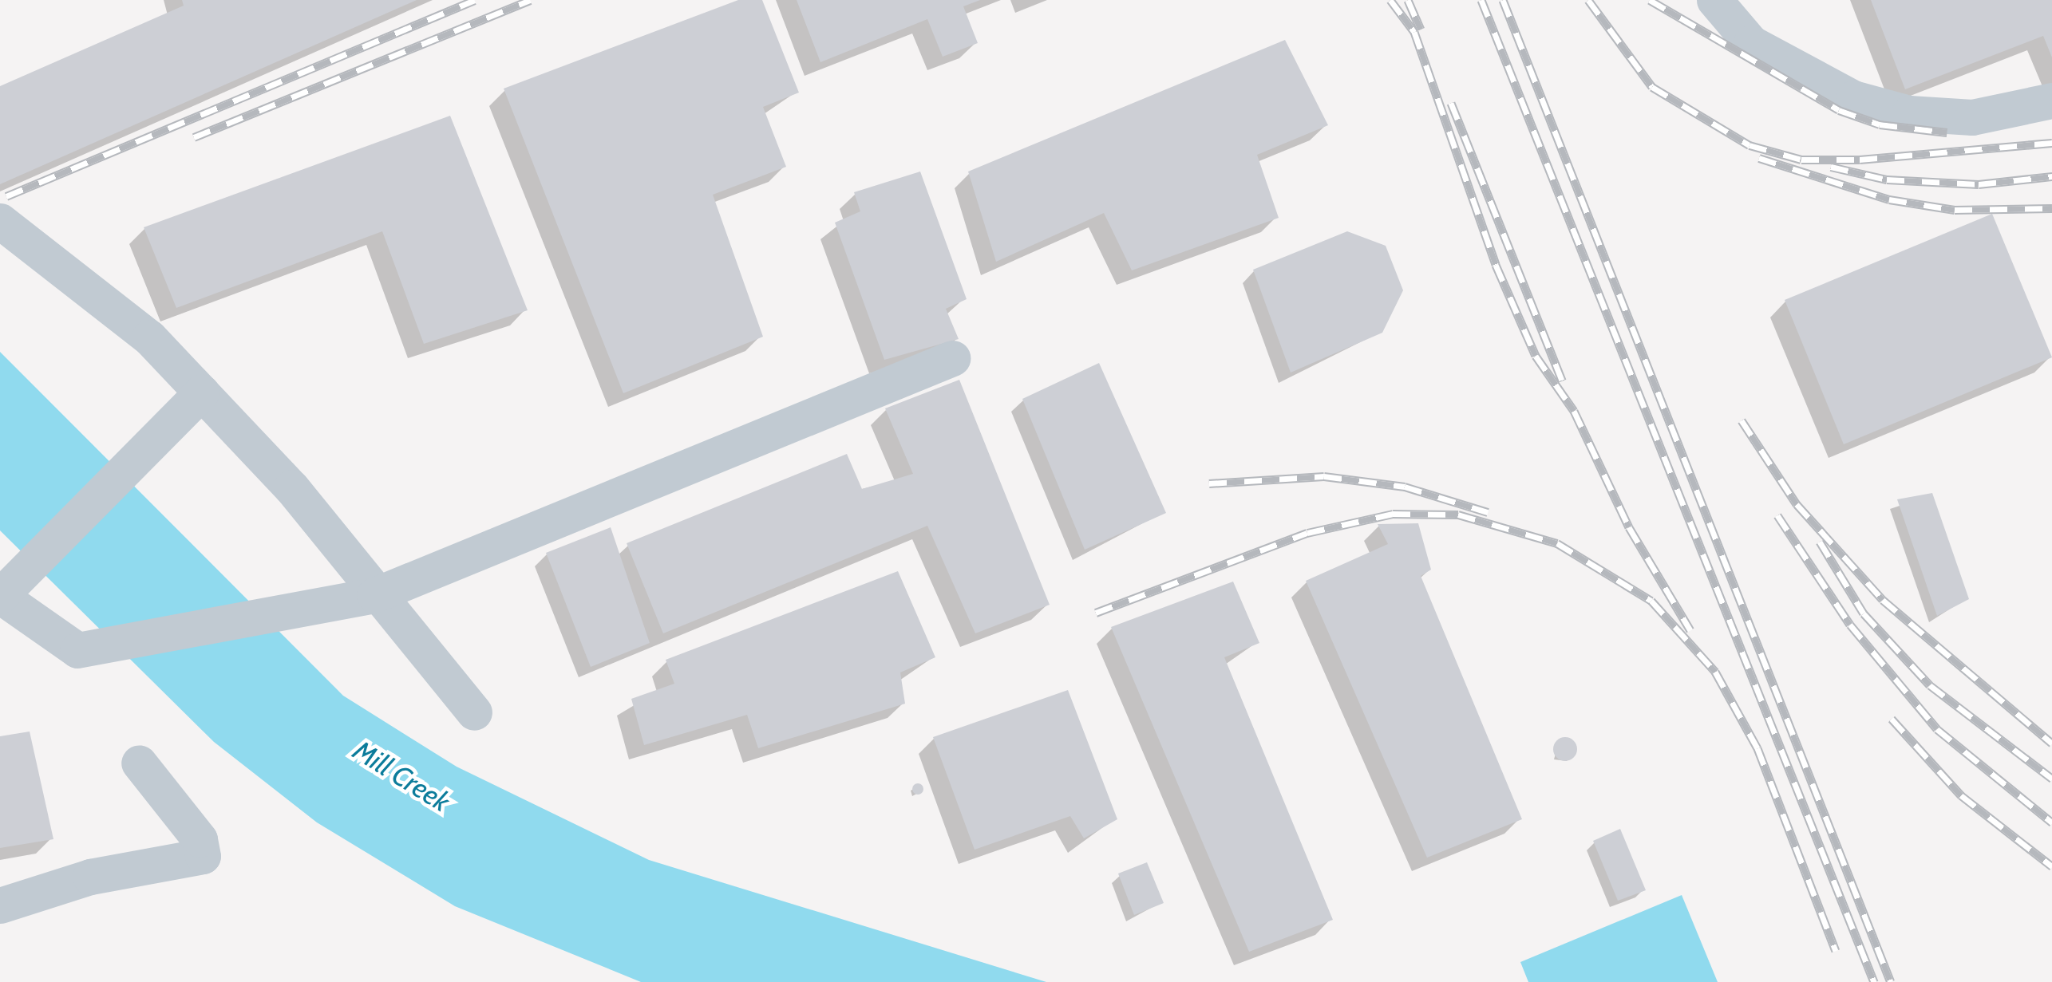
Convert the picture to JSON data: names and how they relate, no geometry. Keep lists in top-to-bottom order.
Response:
{
  "water": ["Mill Creek"]
}
